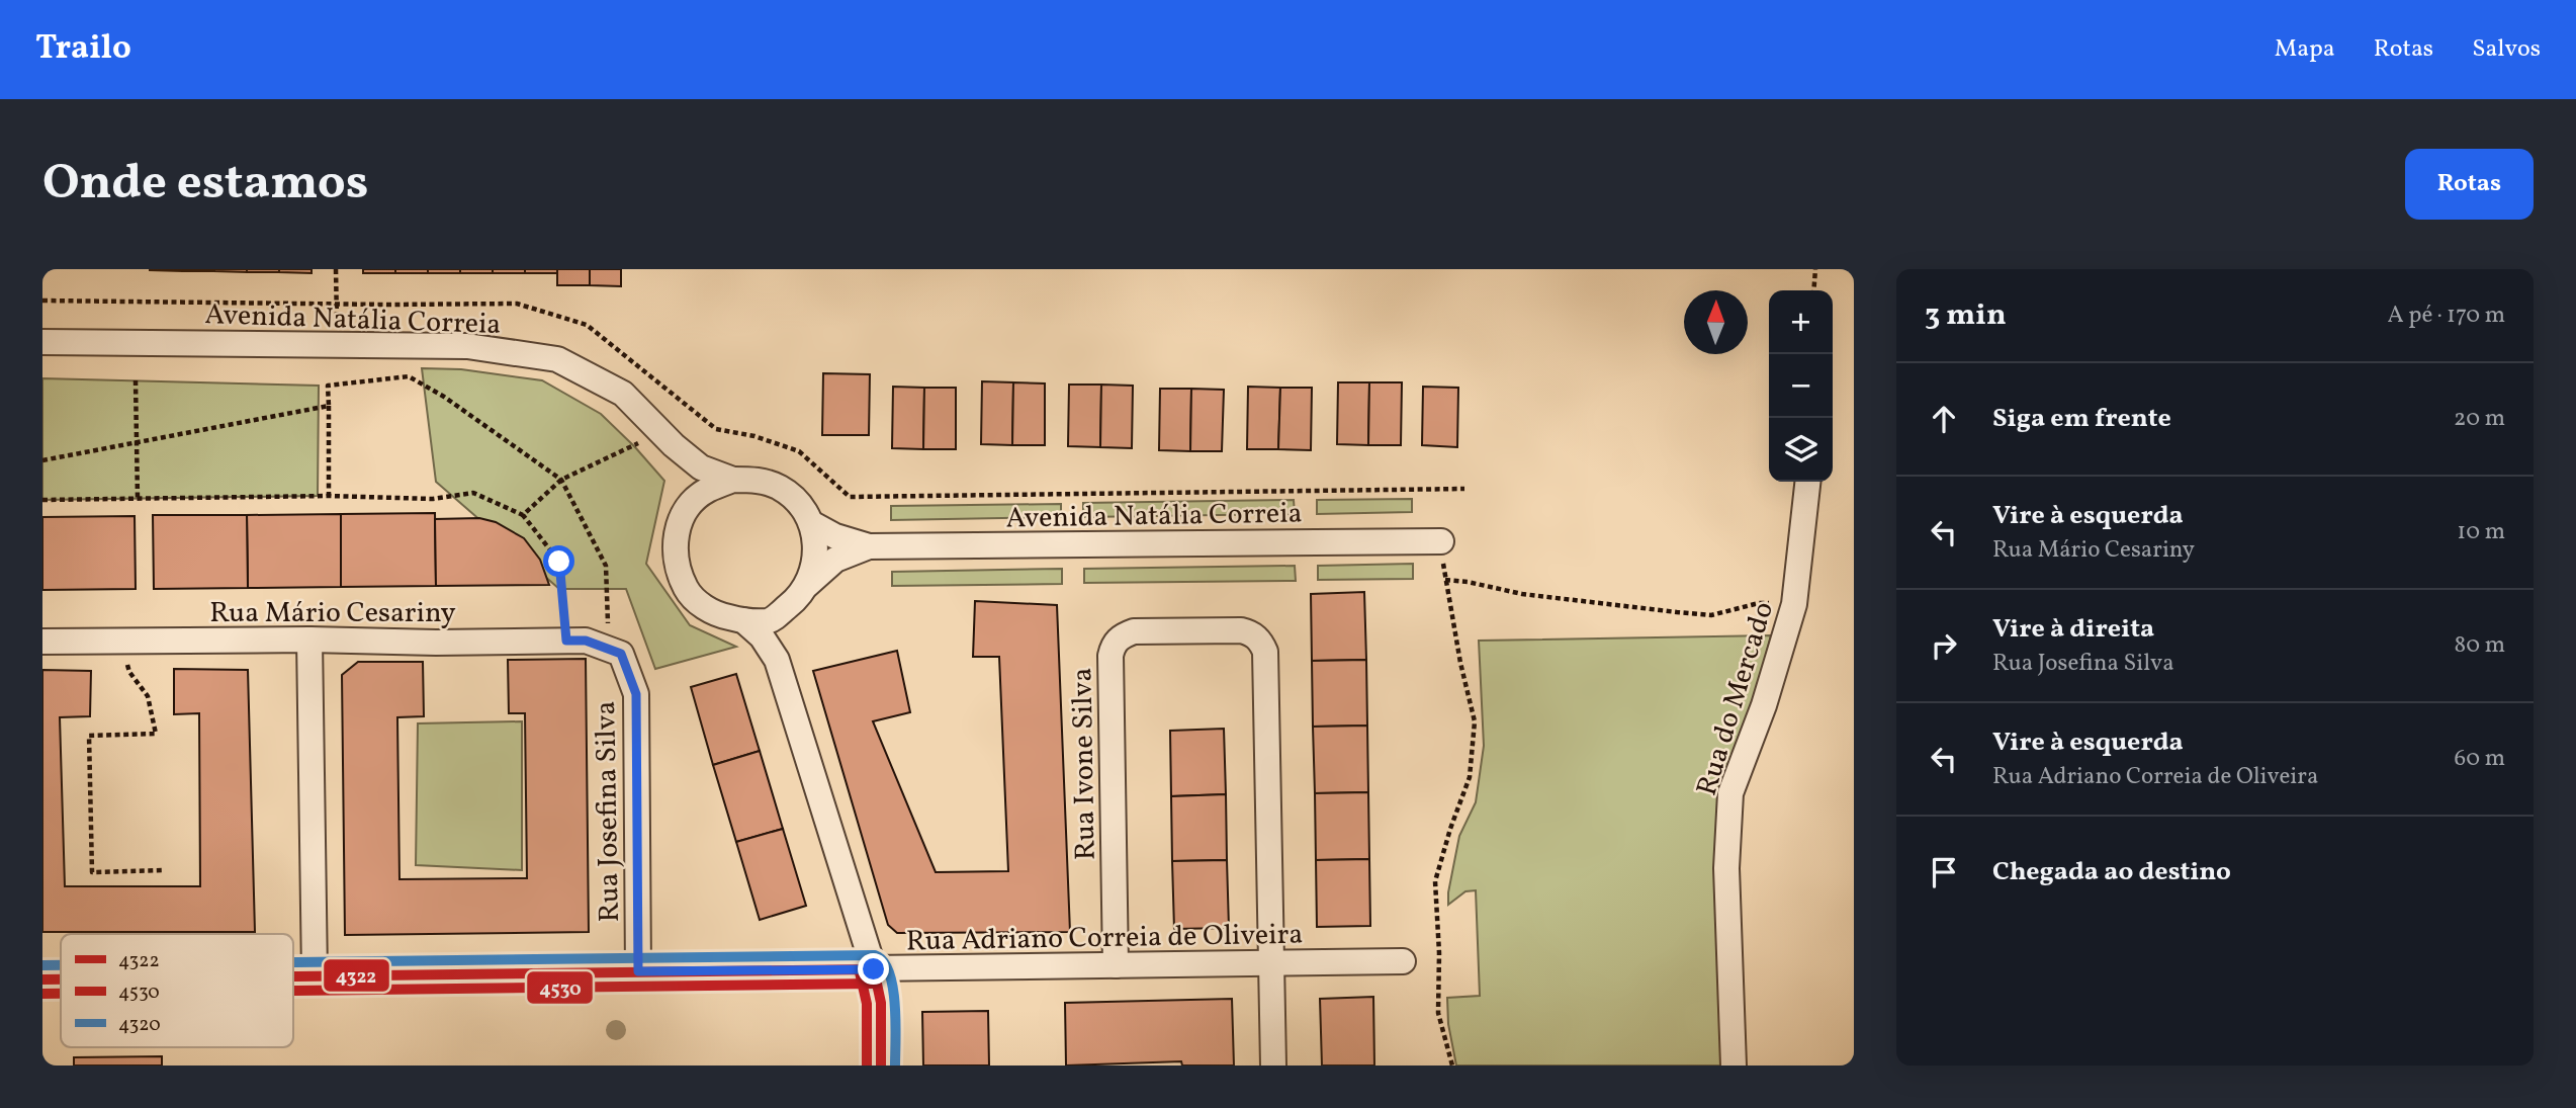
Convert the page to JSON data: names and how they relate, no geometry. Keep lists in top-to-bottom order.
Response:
{
  "streets": {
    "street": [
      "Avenida Natália Correia",
      "Rua Mário Cesariny",
      "Rua do Mercado",
      "Rua Ivone Silva",
      "Rua Josefina Silva",
      "Rua Adriano Correia de Oliveira"
    ]
  },
  "crossings": [
    ["Rua Mário Cesariny", "Rua Josefina Silva"],
    ["Rua Ivone Silva", "Rua Adriano Correia de Oliveira"],
    ["Rua Josefina Silva", "Rua Adriano Correia de Oliveira"]
  ],
  "lines": ["transit line 4320", "transit line 4322", "transit line 4530"],
  "legend": ["4322", "4530", "4320"],
  "north": "top",
  "page": {
    "header": "Trailo",
    "nav": ["Mapa", "Rotas", "Salvos"],
    "buttons": "Rotas",
    "title": "Onde estamos",
    "heading": ["3 min", "A pé · 170 m"],
    "map_buttons": ["+", "−"],
    "list": [
      ["Siga em frente", "20 m"],
      ["Vire à esquerda", "Rua Mário Cesariny", "10 m"],
      ["Vire à direita", "Rua Josefina Silva", "80 m"],
      ["Vire à esquerda", "Rua Adriano Correia de Oliveira", "60 m"],
      "Chegada ao destino"
    ]
  }
}
